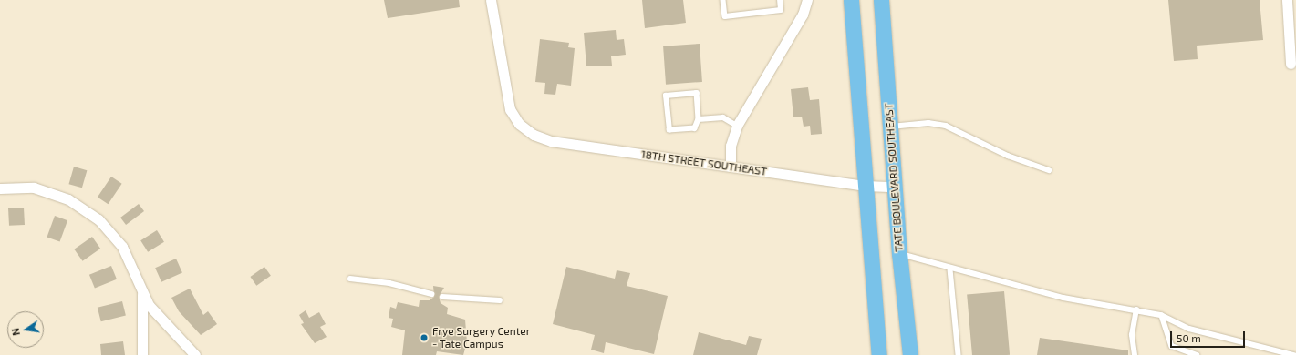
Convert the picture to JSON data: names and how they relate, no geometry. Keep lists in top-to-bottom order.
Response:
{
  "streets": {
    "main road": ["TATE BOULEVARD SOUTHEAST"],
    "street": ["18TH STREET SOUTHEAST"]
  },
  "crossings": [
    ["18TH STREET SOUTHEAST", "TATE BOULEVARD SOUTHEAST"]
  ],
  "places": ["Frye Surgery Center - Tate Campus"],
  "scale_bar": "50 m",
  "north": "left"
}
